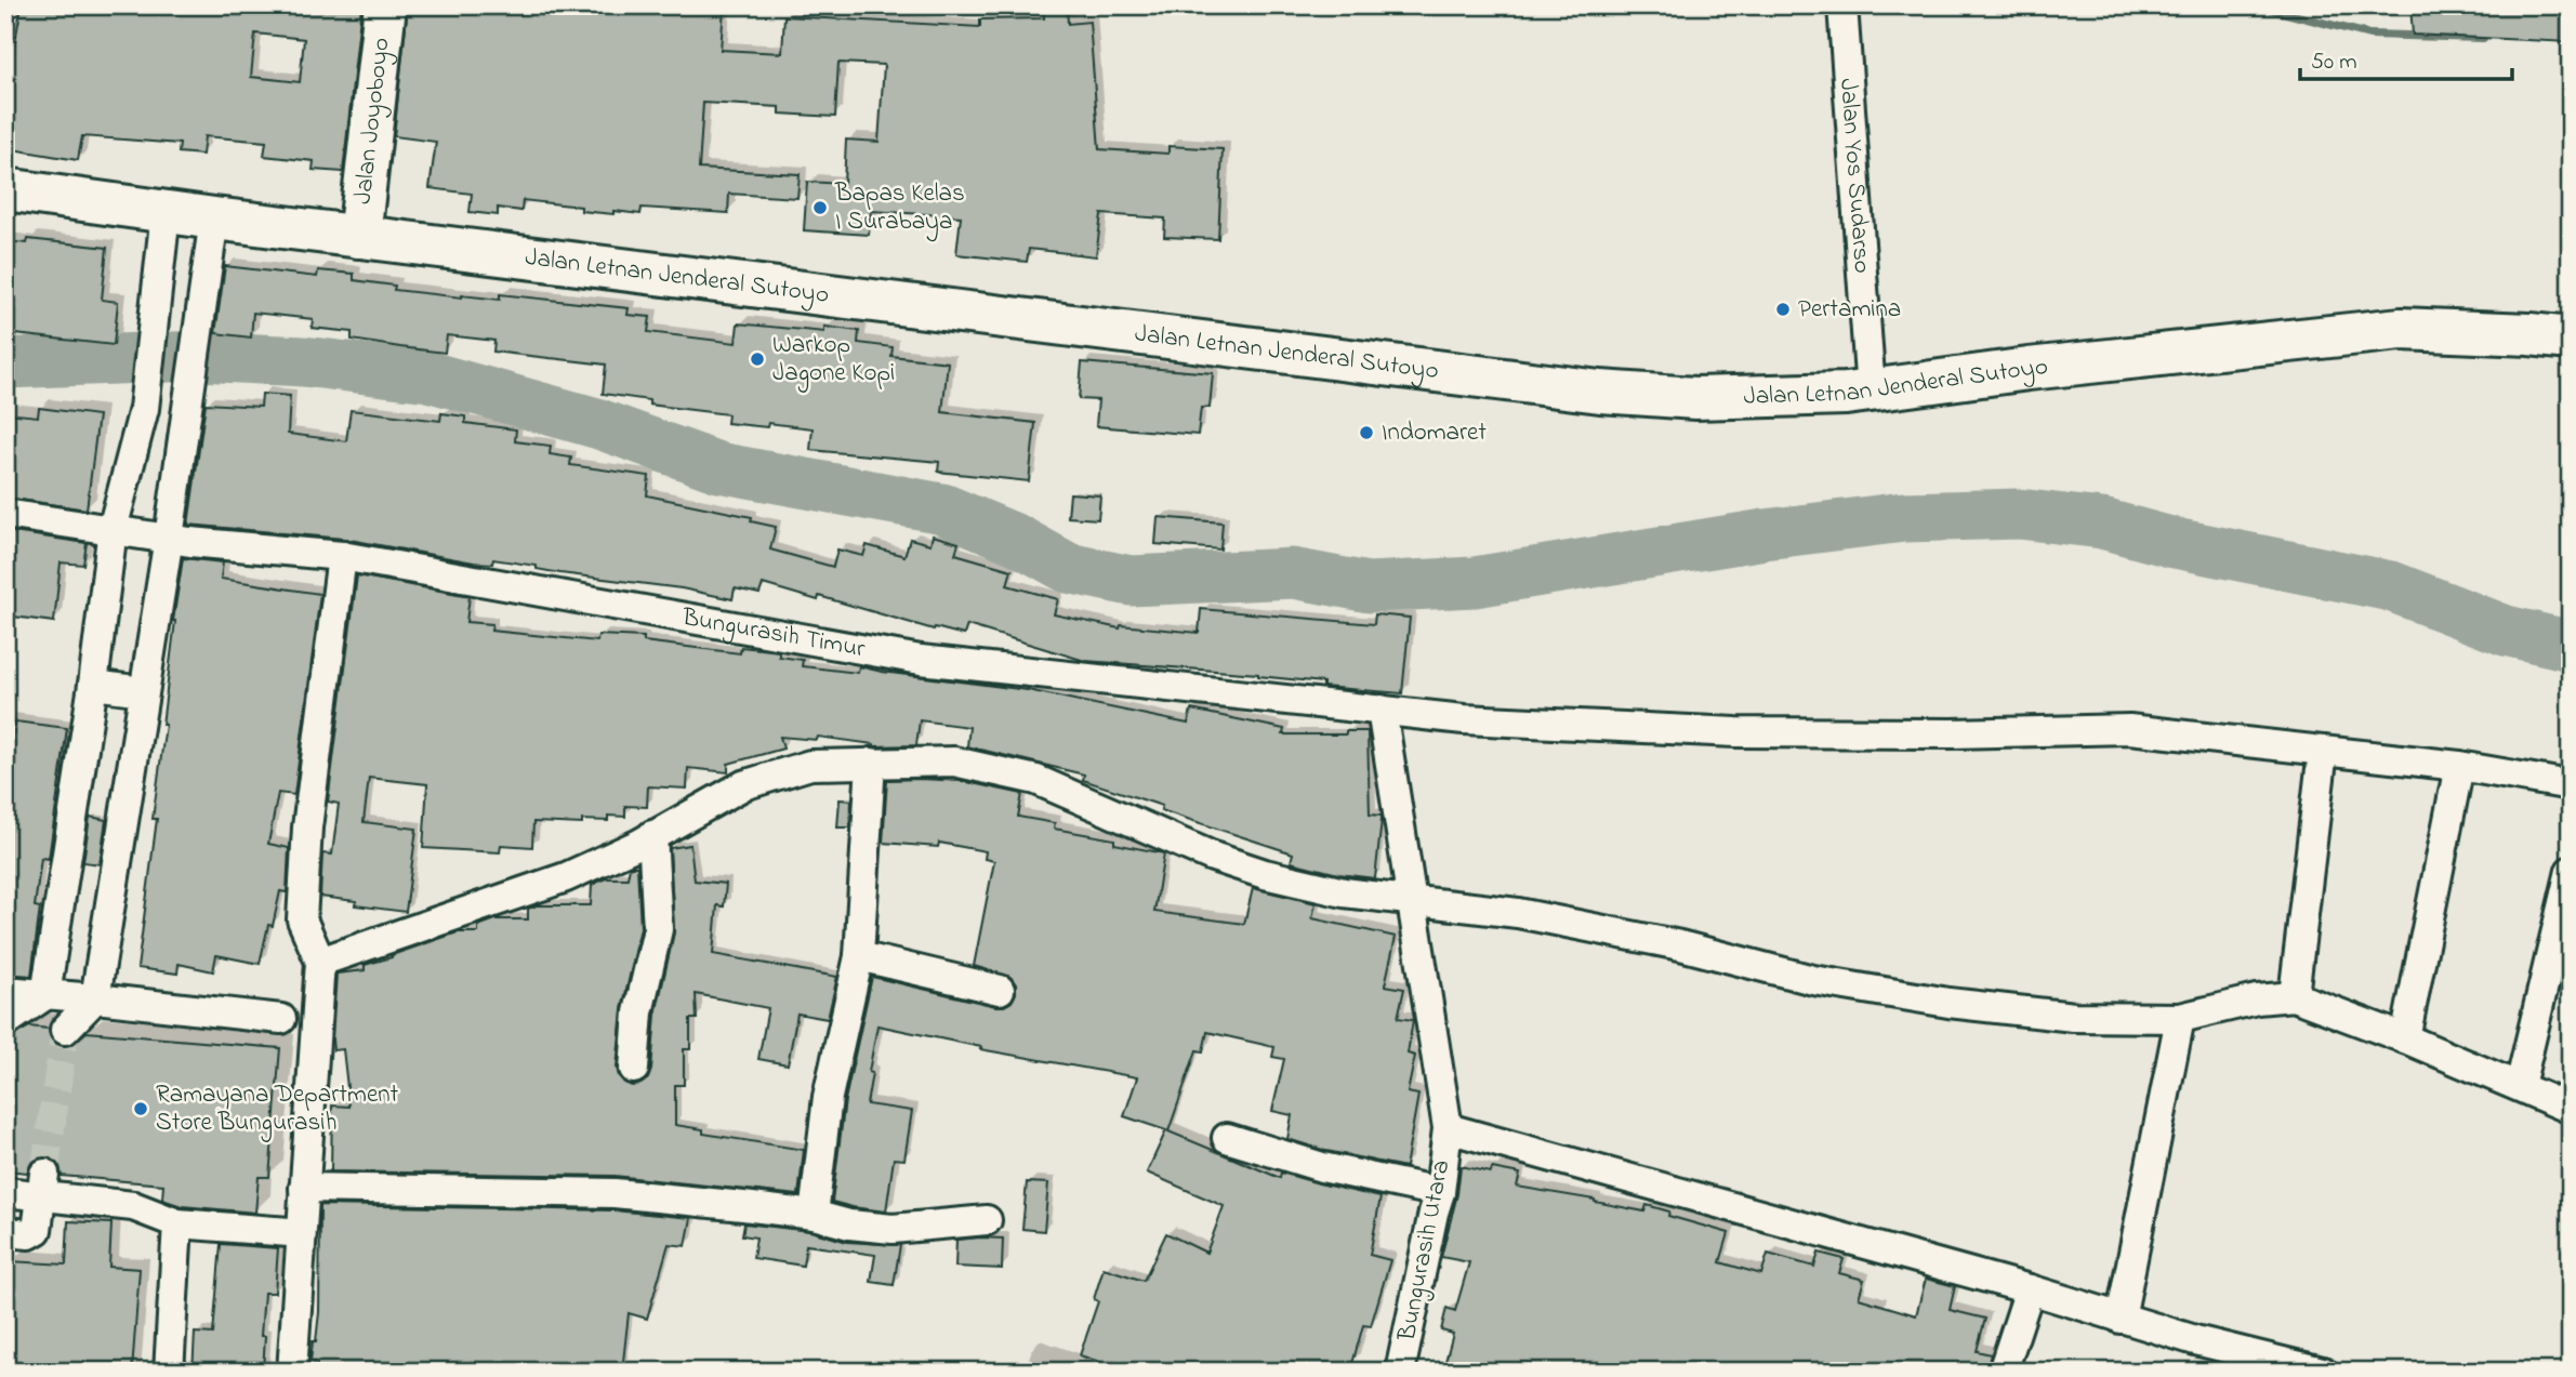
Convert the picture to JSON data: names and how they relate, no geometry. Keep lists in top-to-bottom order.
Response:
{
  "streets": {
    "main road": ["Jalan Joyoboyo", "Jalan Letnan Jenderal Sutoyo"],
    "street": ["Jalan Yos Sudarso", "Bungurasih Timur", "Bungurasih Utara"]
  },
  "crossings": [
    ["Jalan Joyoboyo", "Jalan Letnan Jenderal Sutoyo"],
    ["Jalan Yos Sudarso", "Jalan Letnan Jenderal Sutoyo"],
    ["Bungurasih Timur", "Bungurasih Utara"]
  ],
  "places": [
    "Bapas Kelas I Surabaya",
    "Pertamina",
    "Warkop Jagone Kopi",
    "Indomaret",
    "Ramayana Department Store Bungurasih"
  ],
  "scale_bar": "50 m"
}
